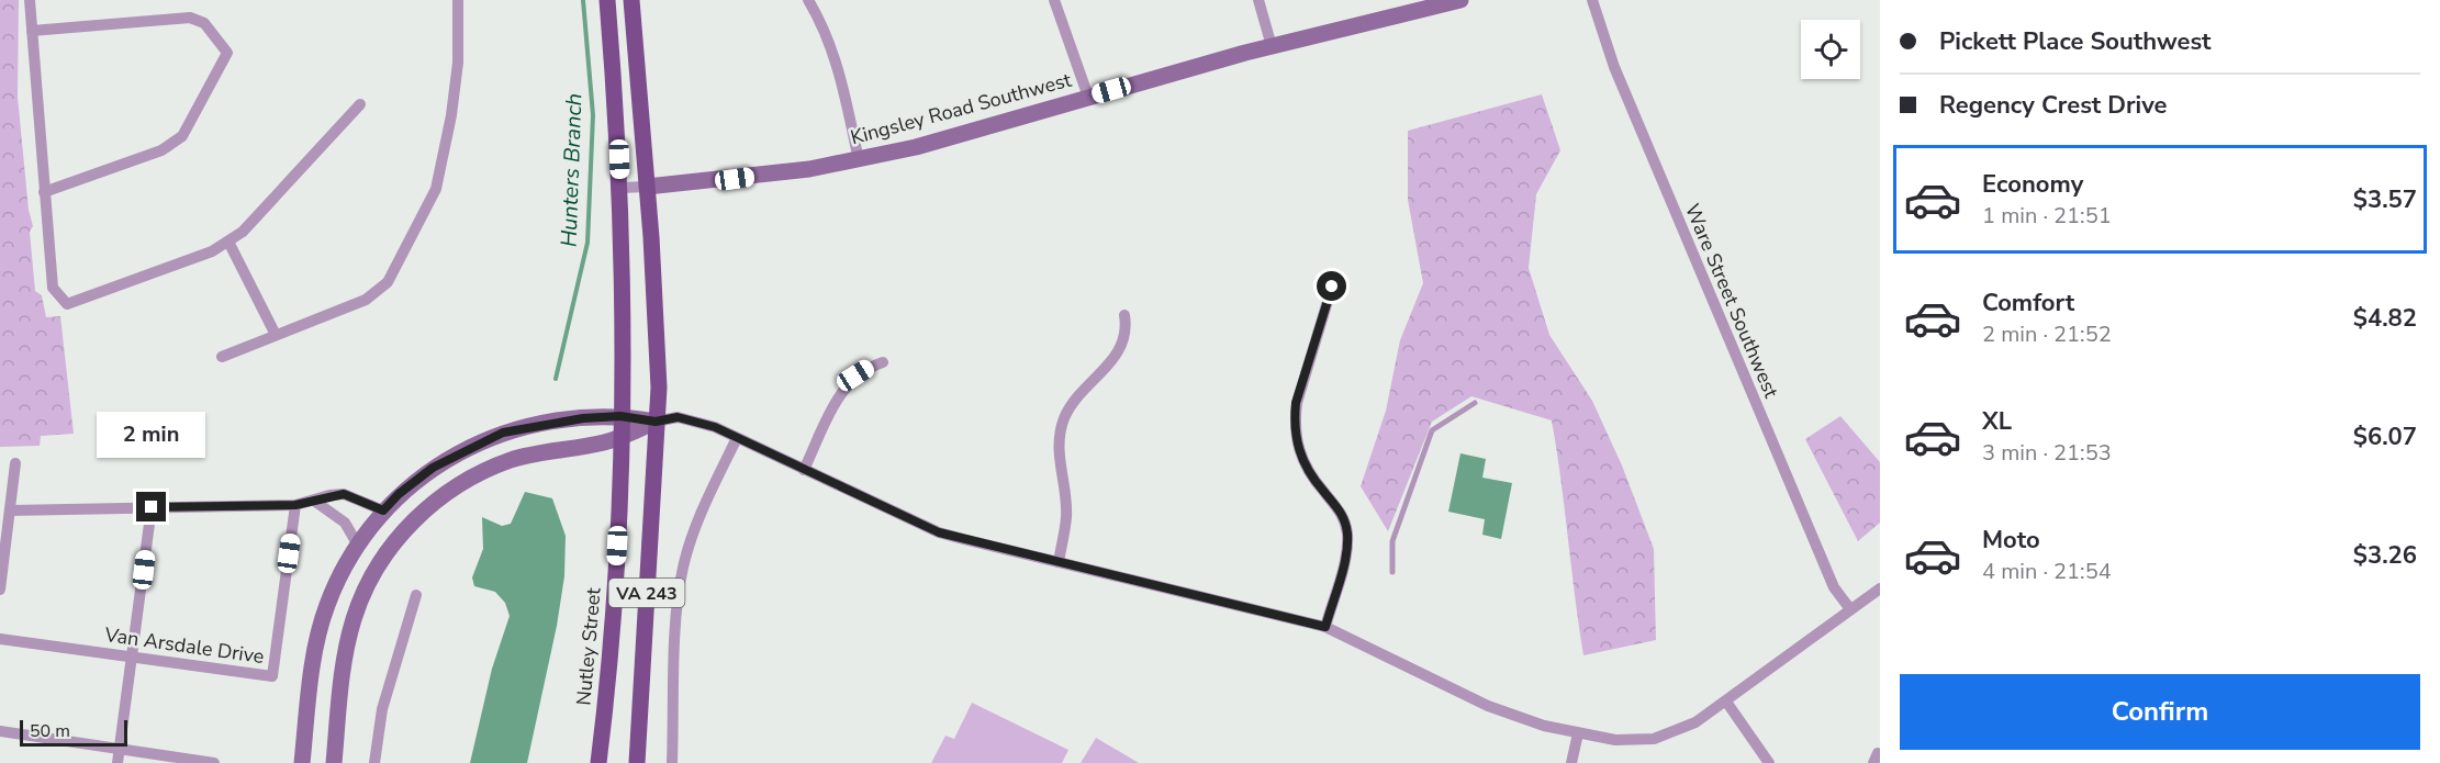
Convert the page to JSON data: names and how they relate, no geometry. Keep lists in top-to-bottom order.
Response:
{
  "streets": {
    "main road": ["VA 243", "Nutley Street"],
    "street": ["Kingsley Road Southwest", "Ware Street Southwest", "Van Arsdale Drive"]
  },
  "crossings": [
    ["Kingsley Road Southwest", "VA 243"],
    ["VA 243", "Nutley Street"]
  ],
  "water": ["Hunters Branch"],
  "scale_bar": "50 m",
  "page": {
    "banner": ["Pickett Place Southwest", "Regency Crest Drive"],
    "list": [
      {
        "name": "Economy",
        "note": "1 min · 21:51",
        "value": "$3.57"
      },
      {
        "name": "Comfort",
        "note": "2 min · 21:52",
        "value": "$4.82"
      },
      {
        "name": "XL",
        "note": "3 min · 21:53",
        "value": "$6.07"
      },
      {
        "name": "Moto",
        "note": "4 min · 21:54",
        "value": "$3.26"
      }
    ],
    "bubble": "2 min",
    "buttons": "Confirm",
    "scale": "50 m"
  }
}
